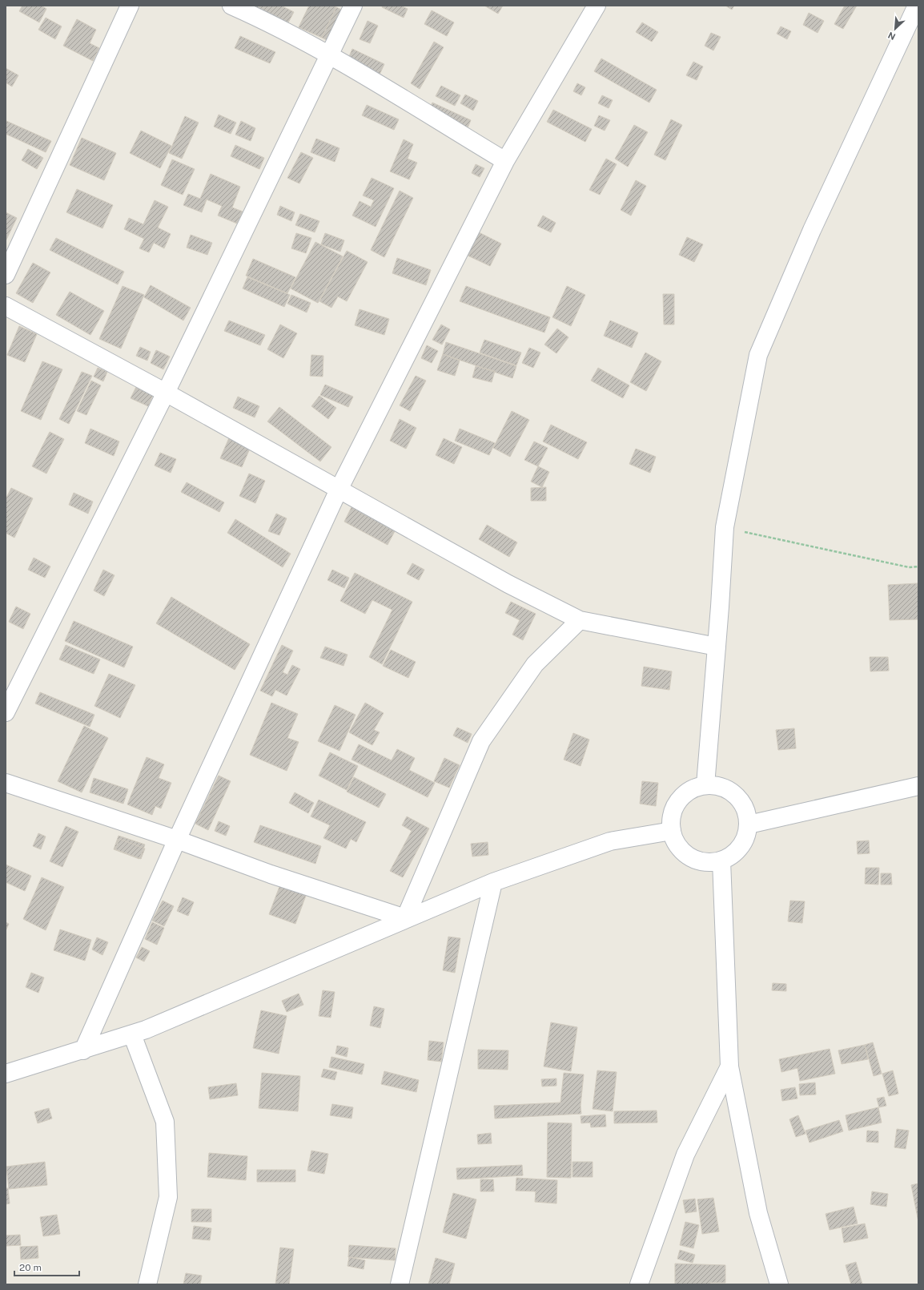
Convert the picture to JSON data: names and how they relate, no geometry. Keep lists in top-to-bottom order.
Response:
{
  "scale_bar": "20 m",
  "north": "bottom left"
}
